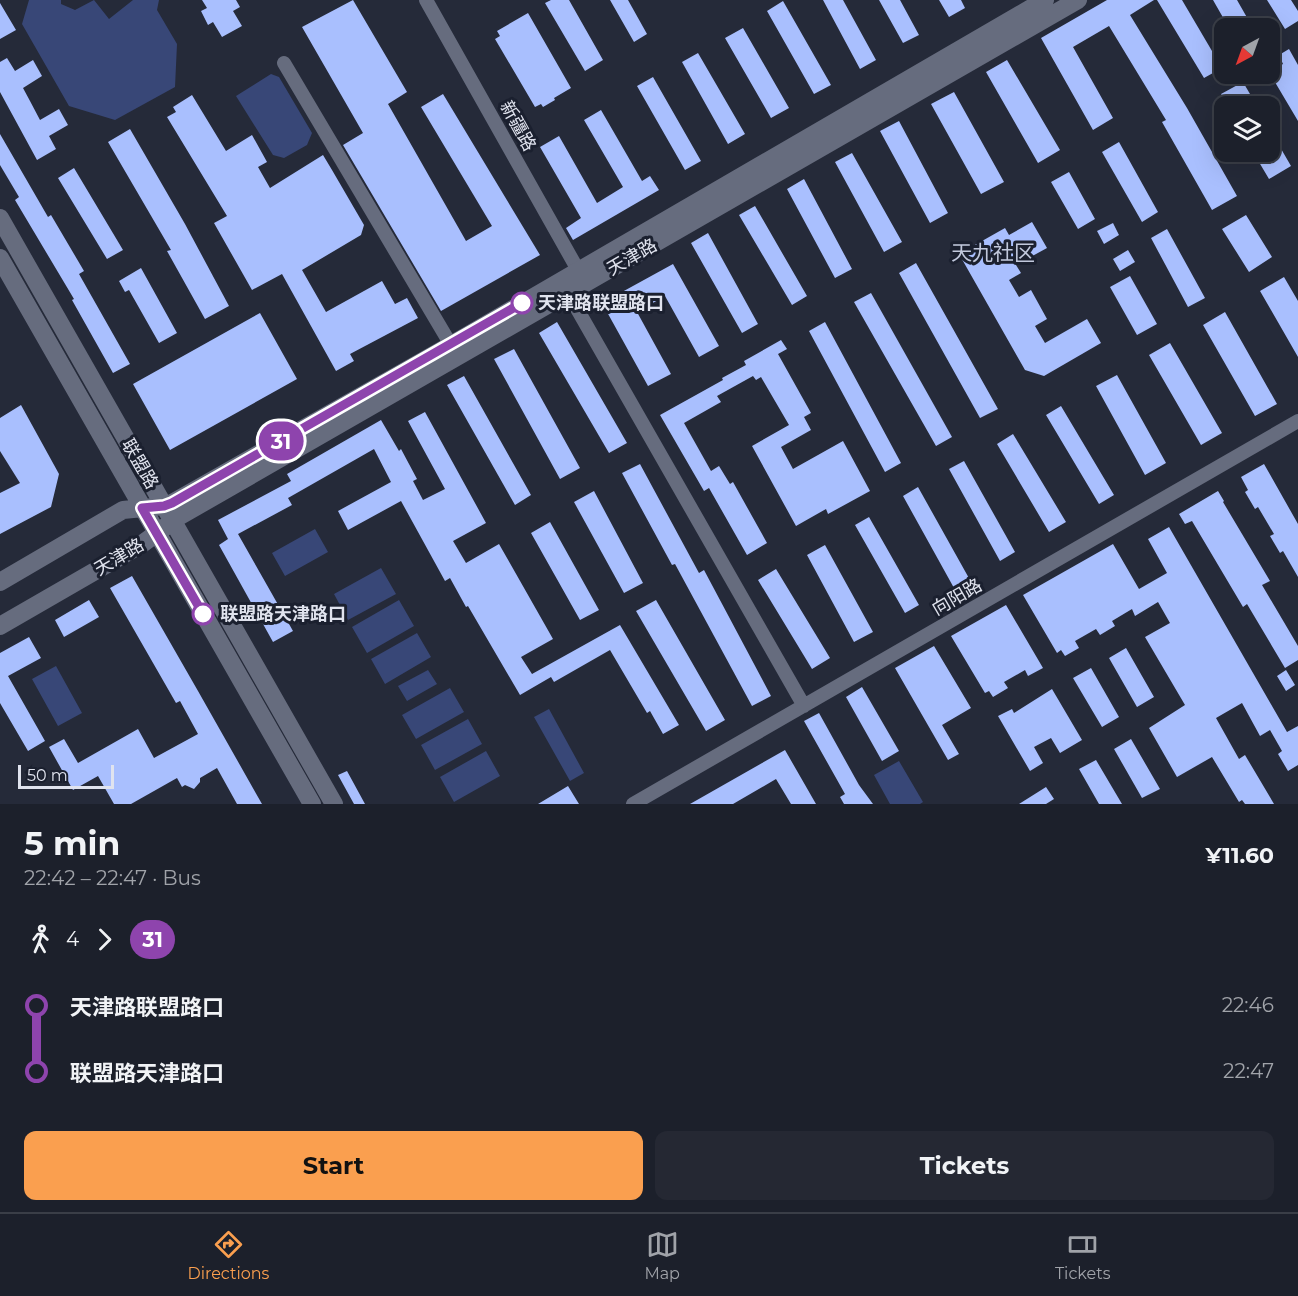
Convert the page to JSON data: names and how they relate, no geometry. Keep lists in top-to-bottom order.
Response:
{
  "streets": {
    "main road": ["天津路", "联盟路"],
    "street": ["新疆路", "向阳路"]
  },
  "crossings": [
    ["新疆路", "天津路"],
    ["天津路", "联盟路"]
  ],
  "districts": ["天九社区"],
  "places": ["天津路联盟路口", "联盟路天津路口"],
  "lines": ["bus line 31"],
  "scale_bar": "50 m",
  "north": "bottom left",
  "page": {
    "on_map": "31",
    "scale": "50 m",
    "heading": ["5 min", "22:42 – 22:47 · Bus", "¥11.60"],
    "legs": ["4", "31"],
    "list": [
      {
        "name": "天津路联盟路口",
        "value": "22:46"
      },
      {
        "name": "联盟路天津路口",
        "value": "22:47"
      }
    ],
    "buttons": ["Start", "Tickets"],
    "tabs": ["Directions", "Map", "Tickets"]
  }
}
